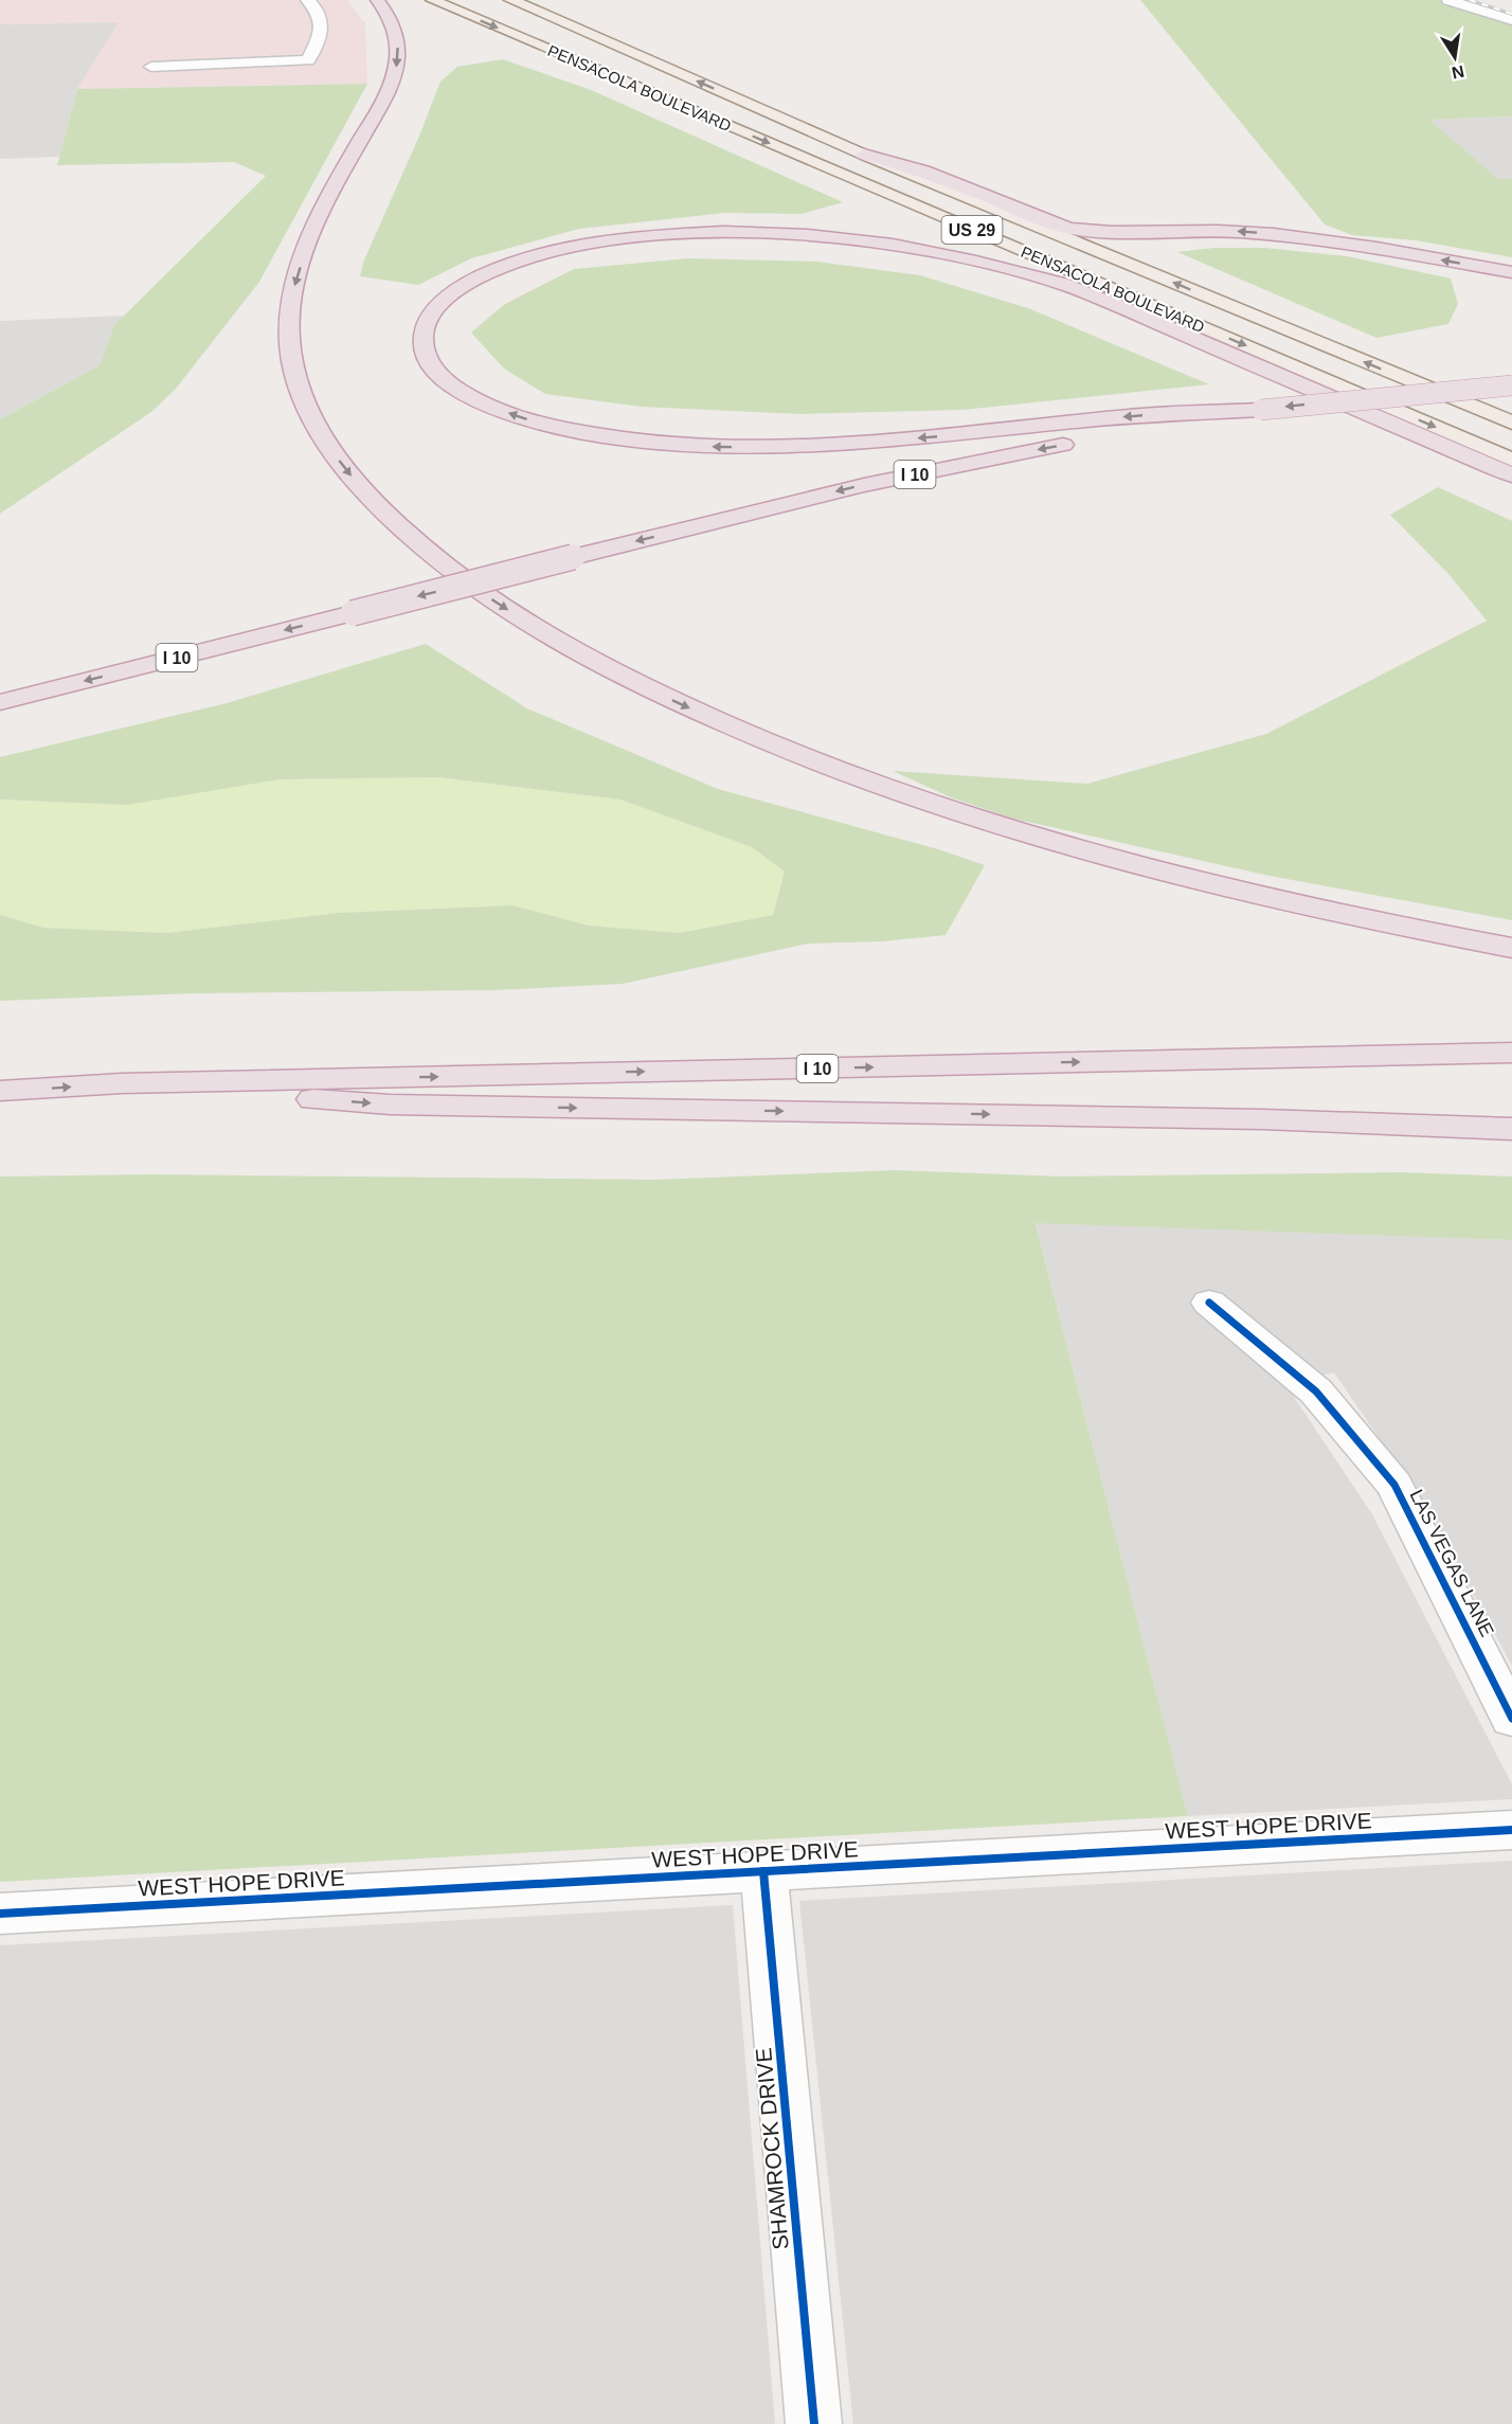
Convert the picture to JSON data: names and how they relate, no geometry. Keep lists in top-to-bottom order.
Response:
{
  "streets": {
    "highway": ["I 10"],
    "main road": ["PENSACOLA BOULEVARD", "US 29"],
    "street": ["LAS VEGAS LANE", "WEST HOPE DRIVE", "SHAMROCK DRIVE"]
  },
  "crossings": [
    ["WEST HOPE DRIVE", "SHAMROCK DRIVE"]
  ],
  "north": "bottom"
}
